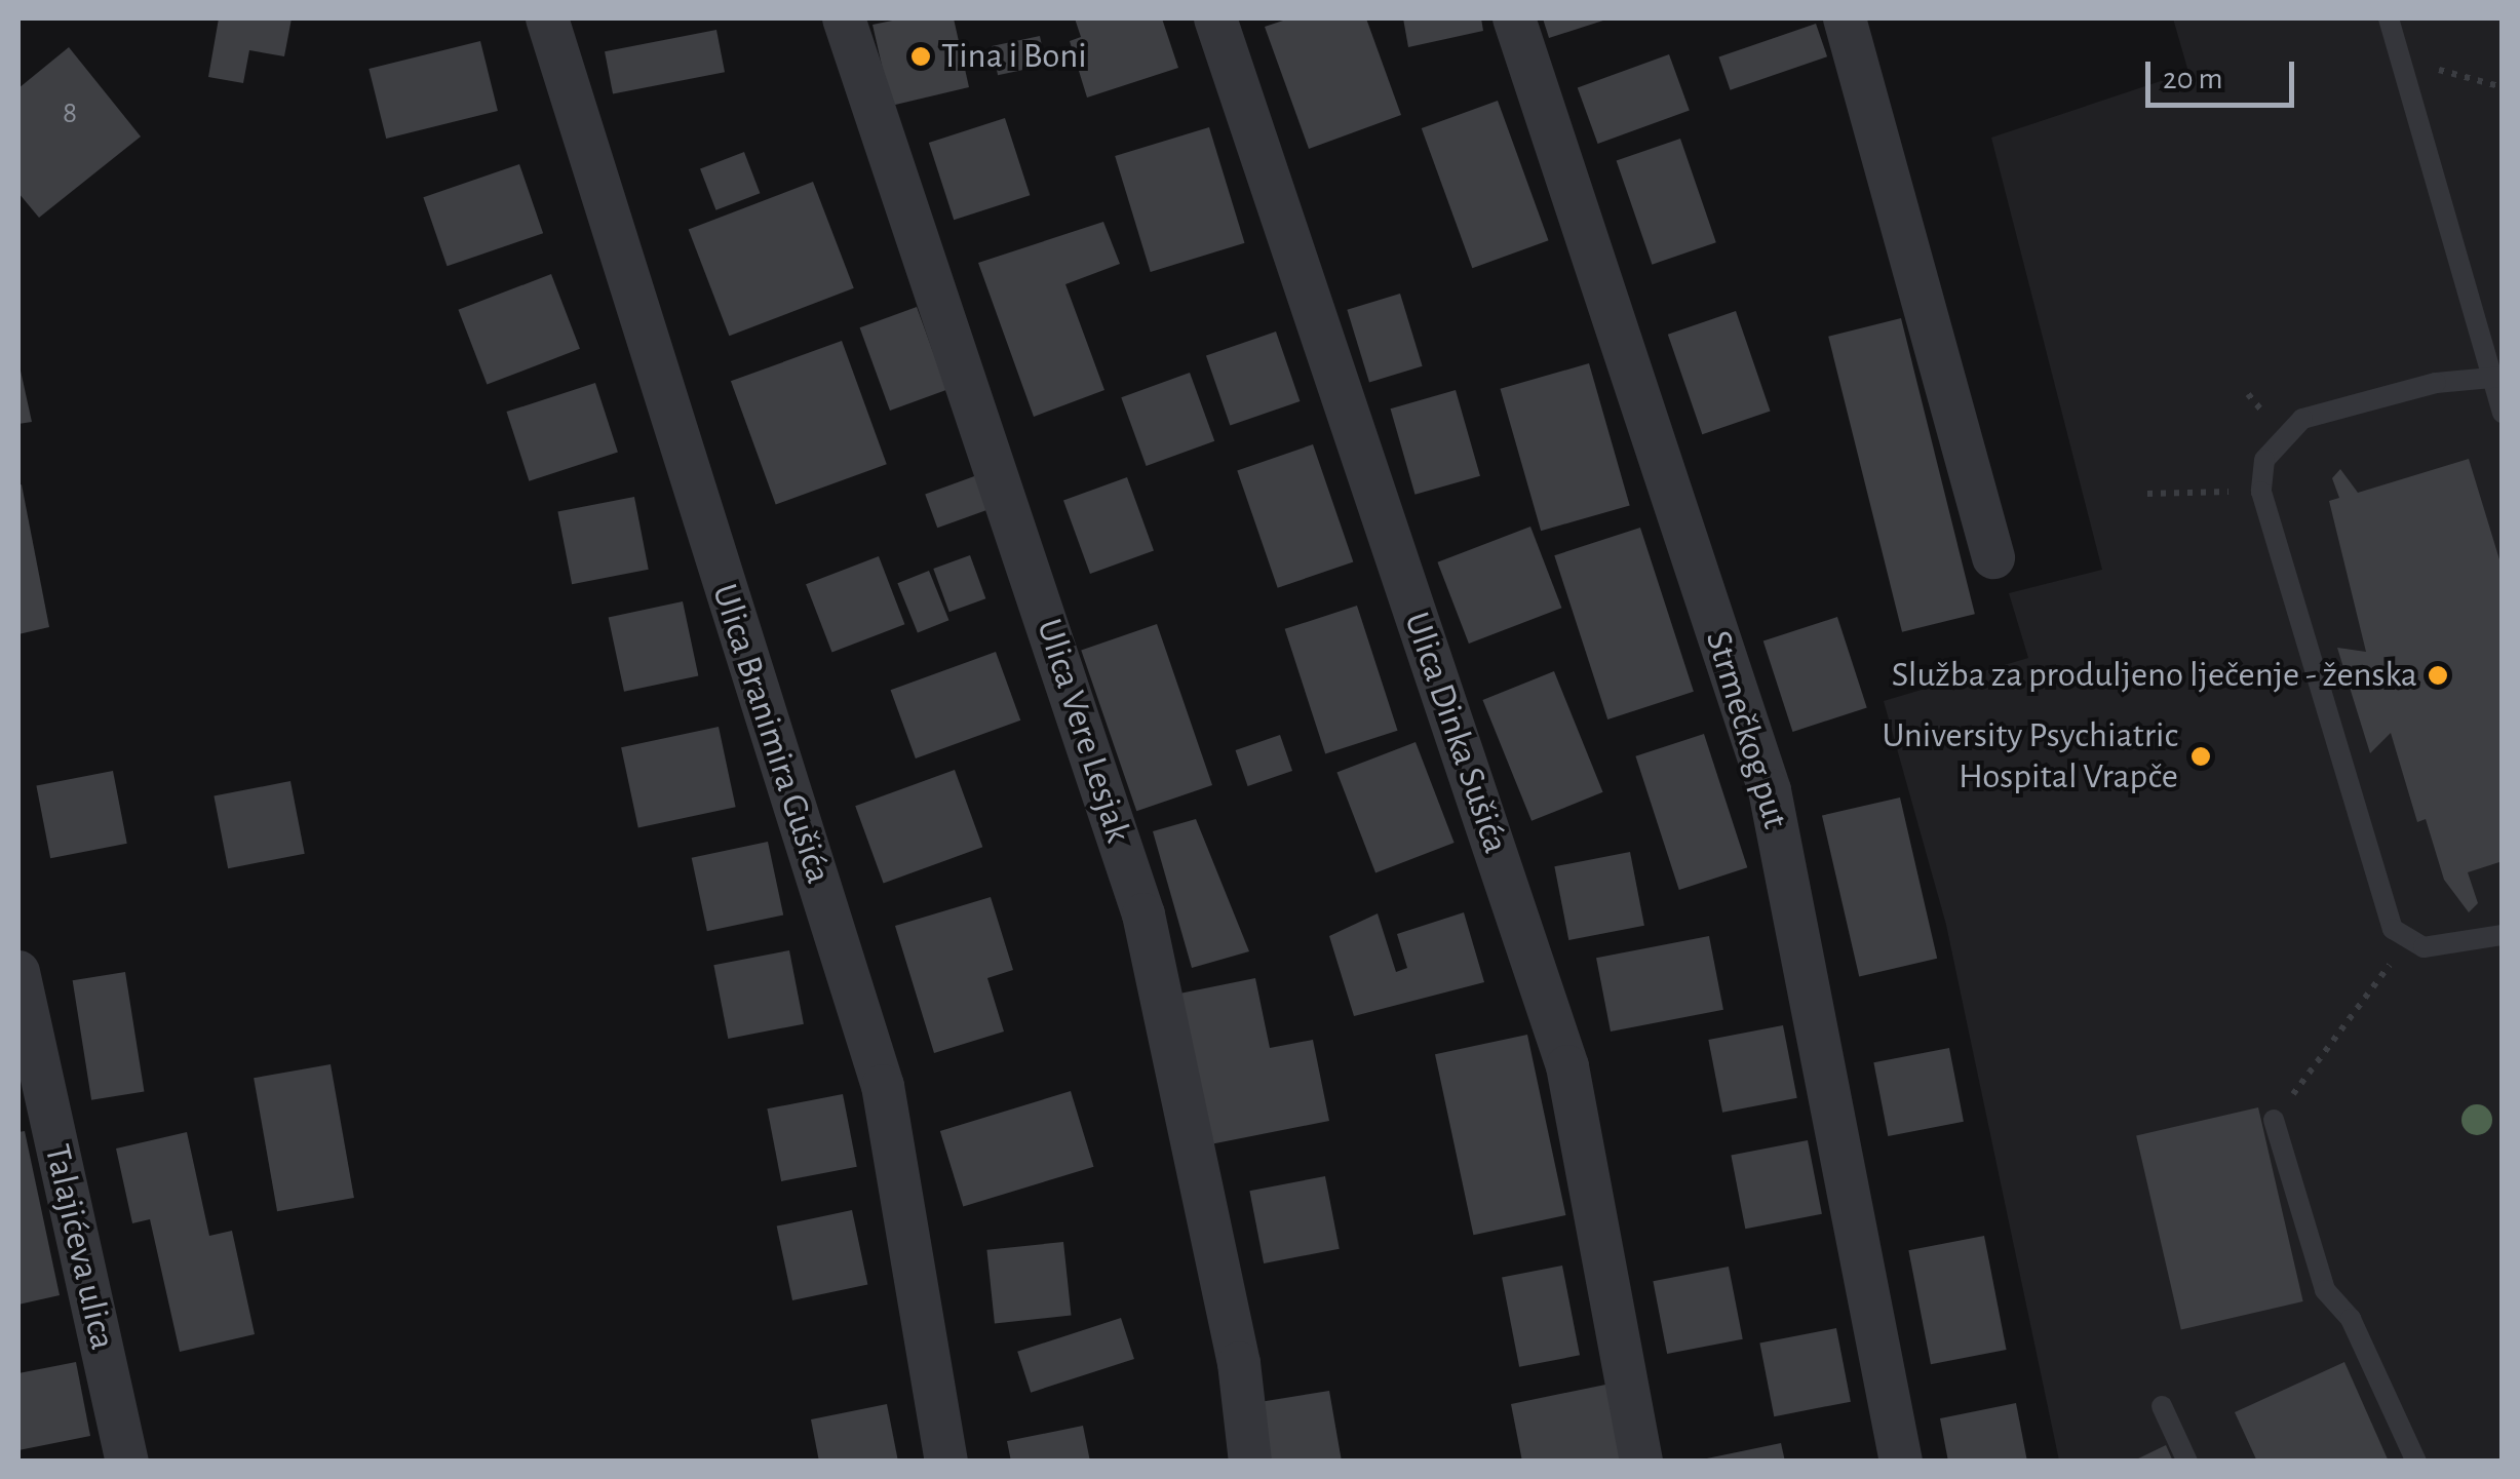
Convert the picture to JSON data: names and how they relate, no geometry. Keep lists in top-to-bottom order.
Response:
{
  "streets": {
    "street": [
      "Strmečkog put",
      "Ulica Vere Lesjak",
      "Ulica Dinka Sušića",
      "Ulica Branimira Gušića",
      "Talajićeva ulica"
    ]
  },
  "places": ["Tina i Boni", "Služba za produljeno lječenje - ženska", "University Psychiatric Hospital Vrapče"],
  "house_numbers": ["8"],
  "scale_bar": "20 m"
}
